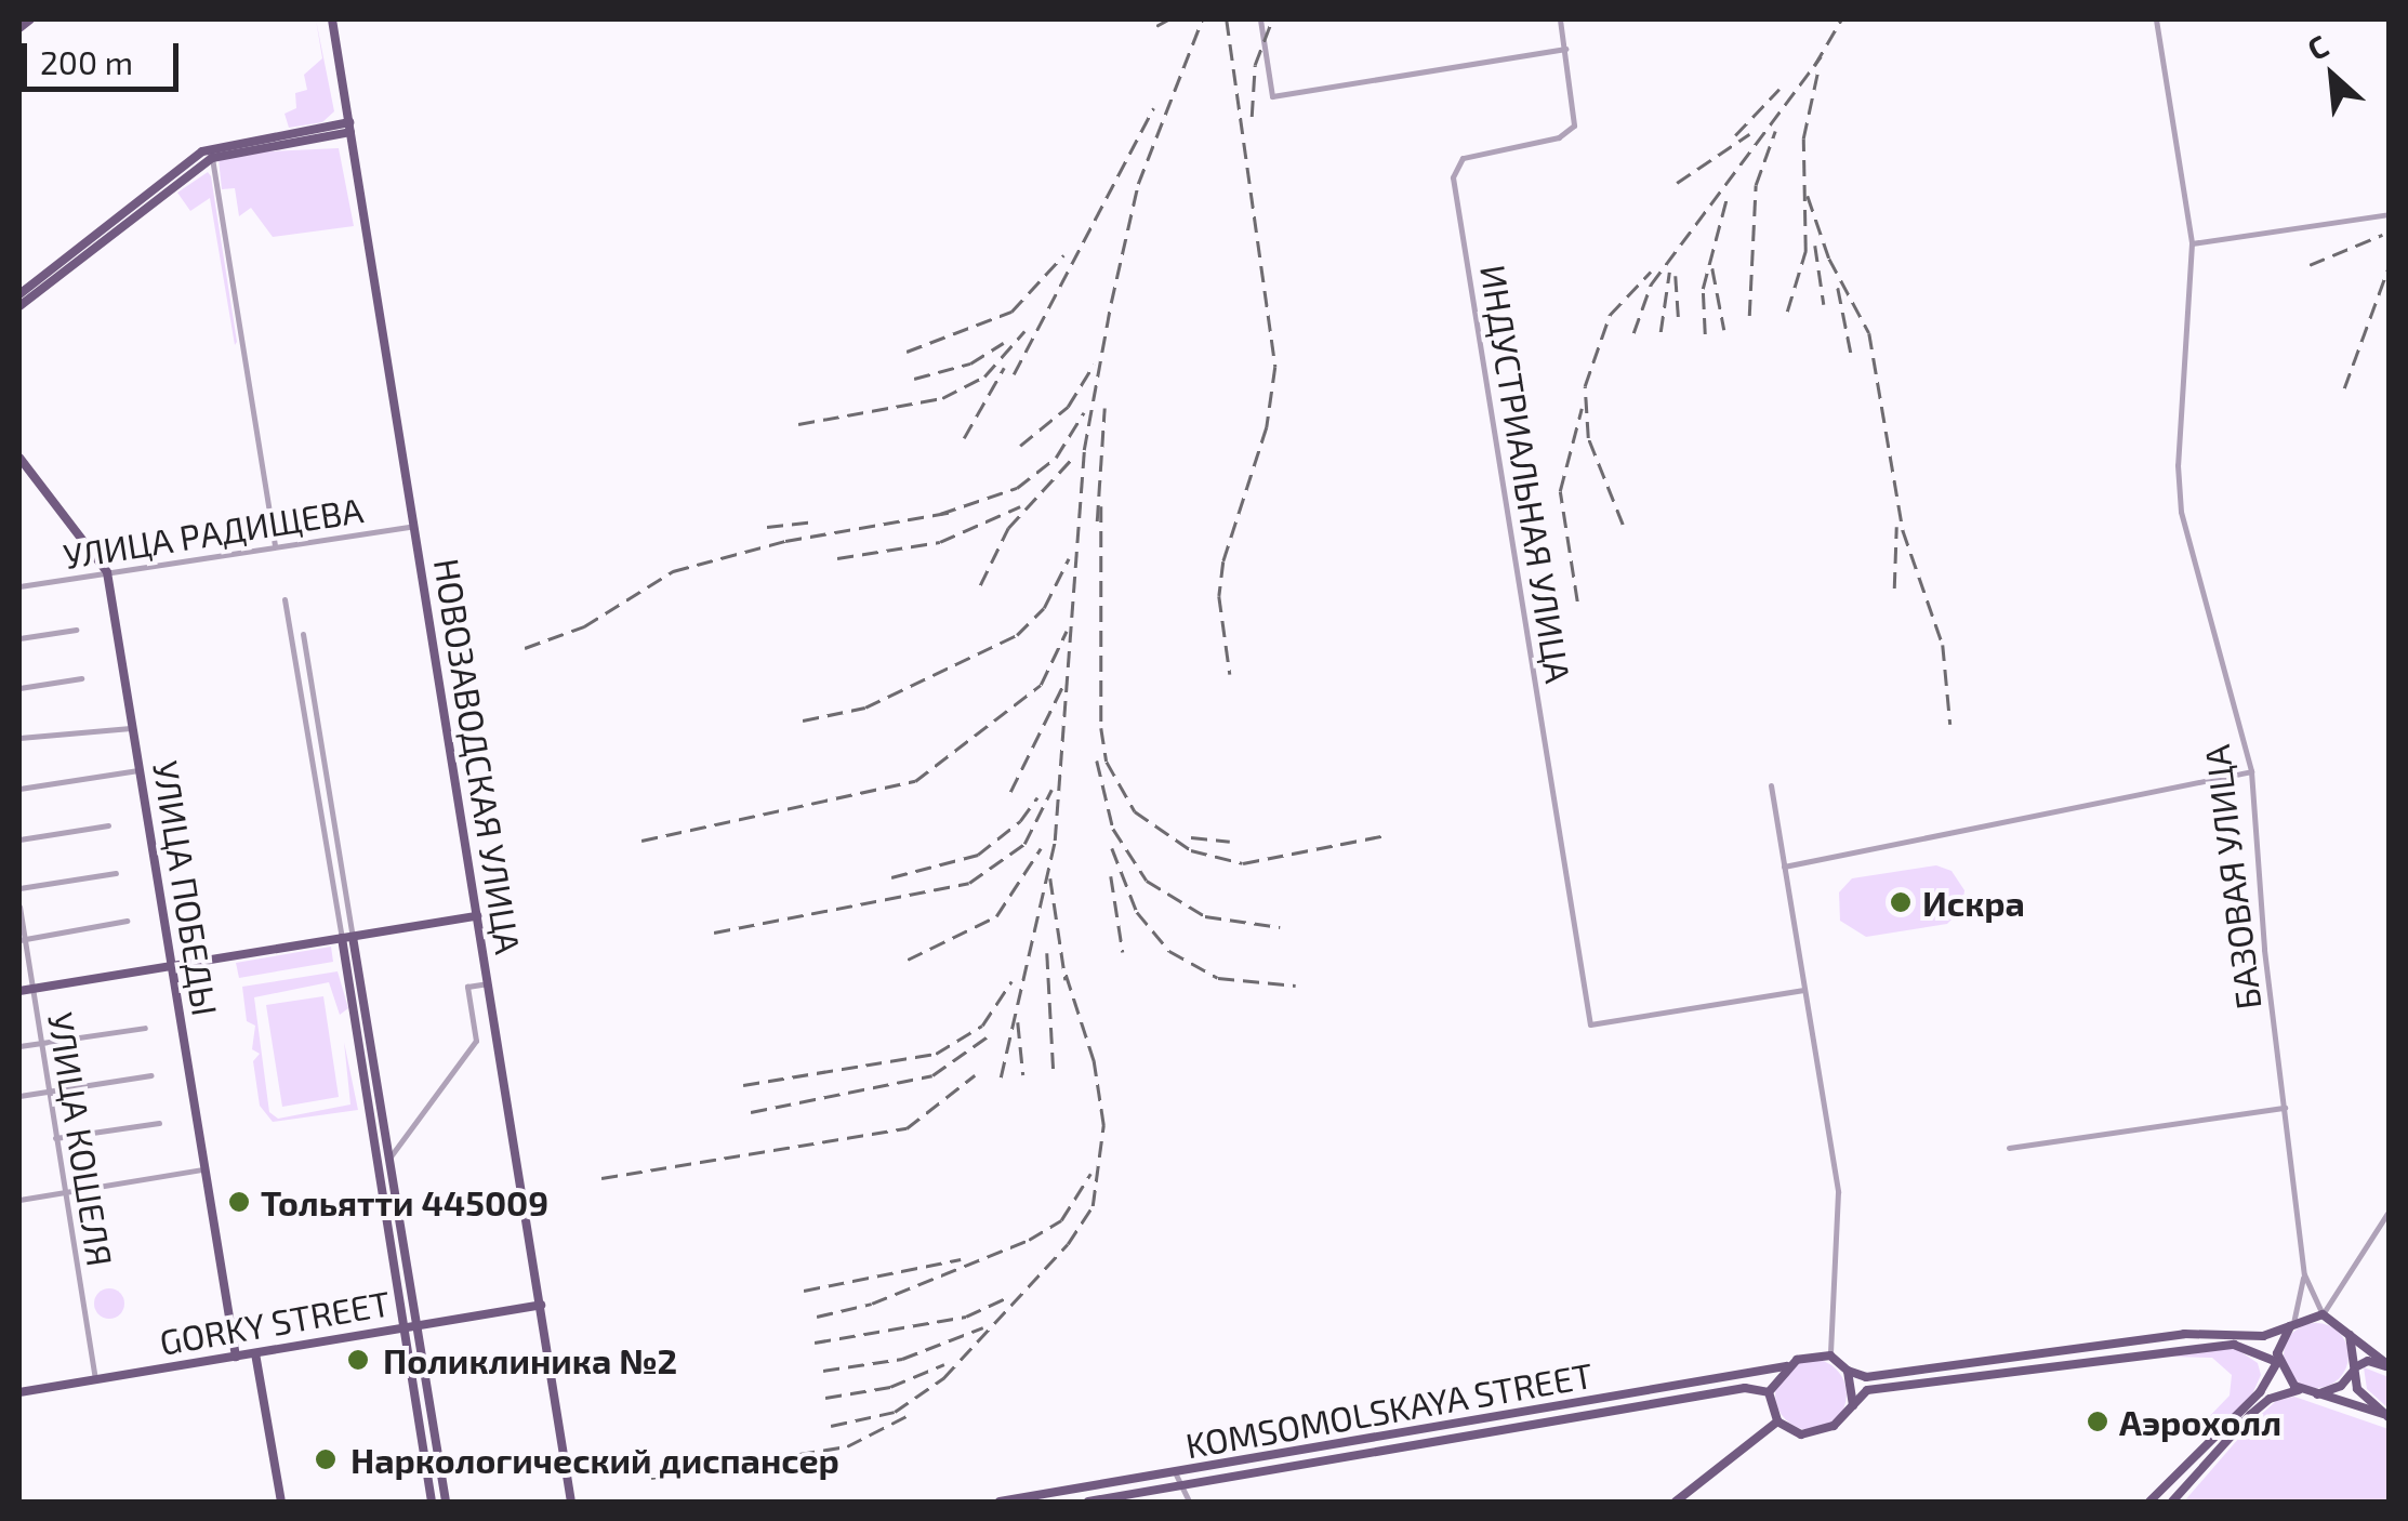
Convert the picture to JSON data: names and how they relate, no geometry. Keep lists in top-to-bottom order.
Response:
{
  "streets": {
    "main road": [
      "НОВОЗАВОДСКАЯ УЛИЦА",
      "УЛИЦА ПОБЕДЫ",
      "GORKY STREET",
      "KOMSOMOLSKAYA STREET"
    ],
    "street": [
      "ИНДУСТРИАЛЬНАЯ УЛИЦА",
      "УЛИЦА РАДИЩЕВА",
      "БАЗОВАЯ УЛИЦА",
      "УЛИЦА КОШЕЛЯ"
    ]
  },
  "crossings": [
    ["УЛИЦА РАДИЩЕВА", "НОВОЗАВОДСКАЯ УЛИЦА"],
    ["УЛИЦА РАДИЩЕВА", "УЛИЦА ПОБЕДЫ"],
    ["НОВОЗАВОДСКАЯ УЛИЦА", "GORKY STREET"],
    ["УЛИЦА ПОБЕДЫ", "GORKY STREET"],
    ["УЛИЦА КОШЕЛЯ", "GORKY STREET"]
  ],
  "places": [
    "Искра",
    "Тольятти 445009",
    "Поликлиника №2",
    "Аэрохолл",
    "Наркологический диспансер"
  ],
  "scale_bar": "200 m",
  "north": "top left"
}
